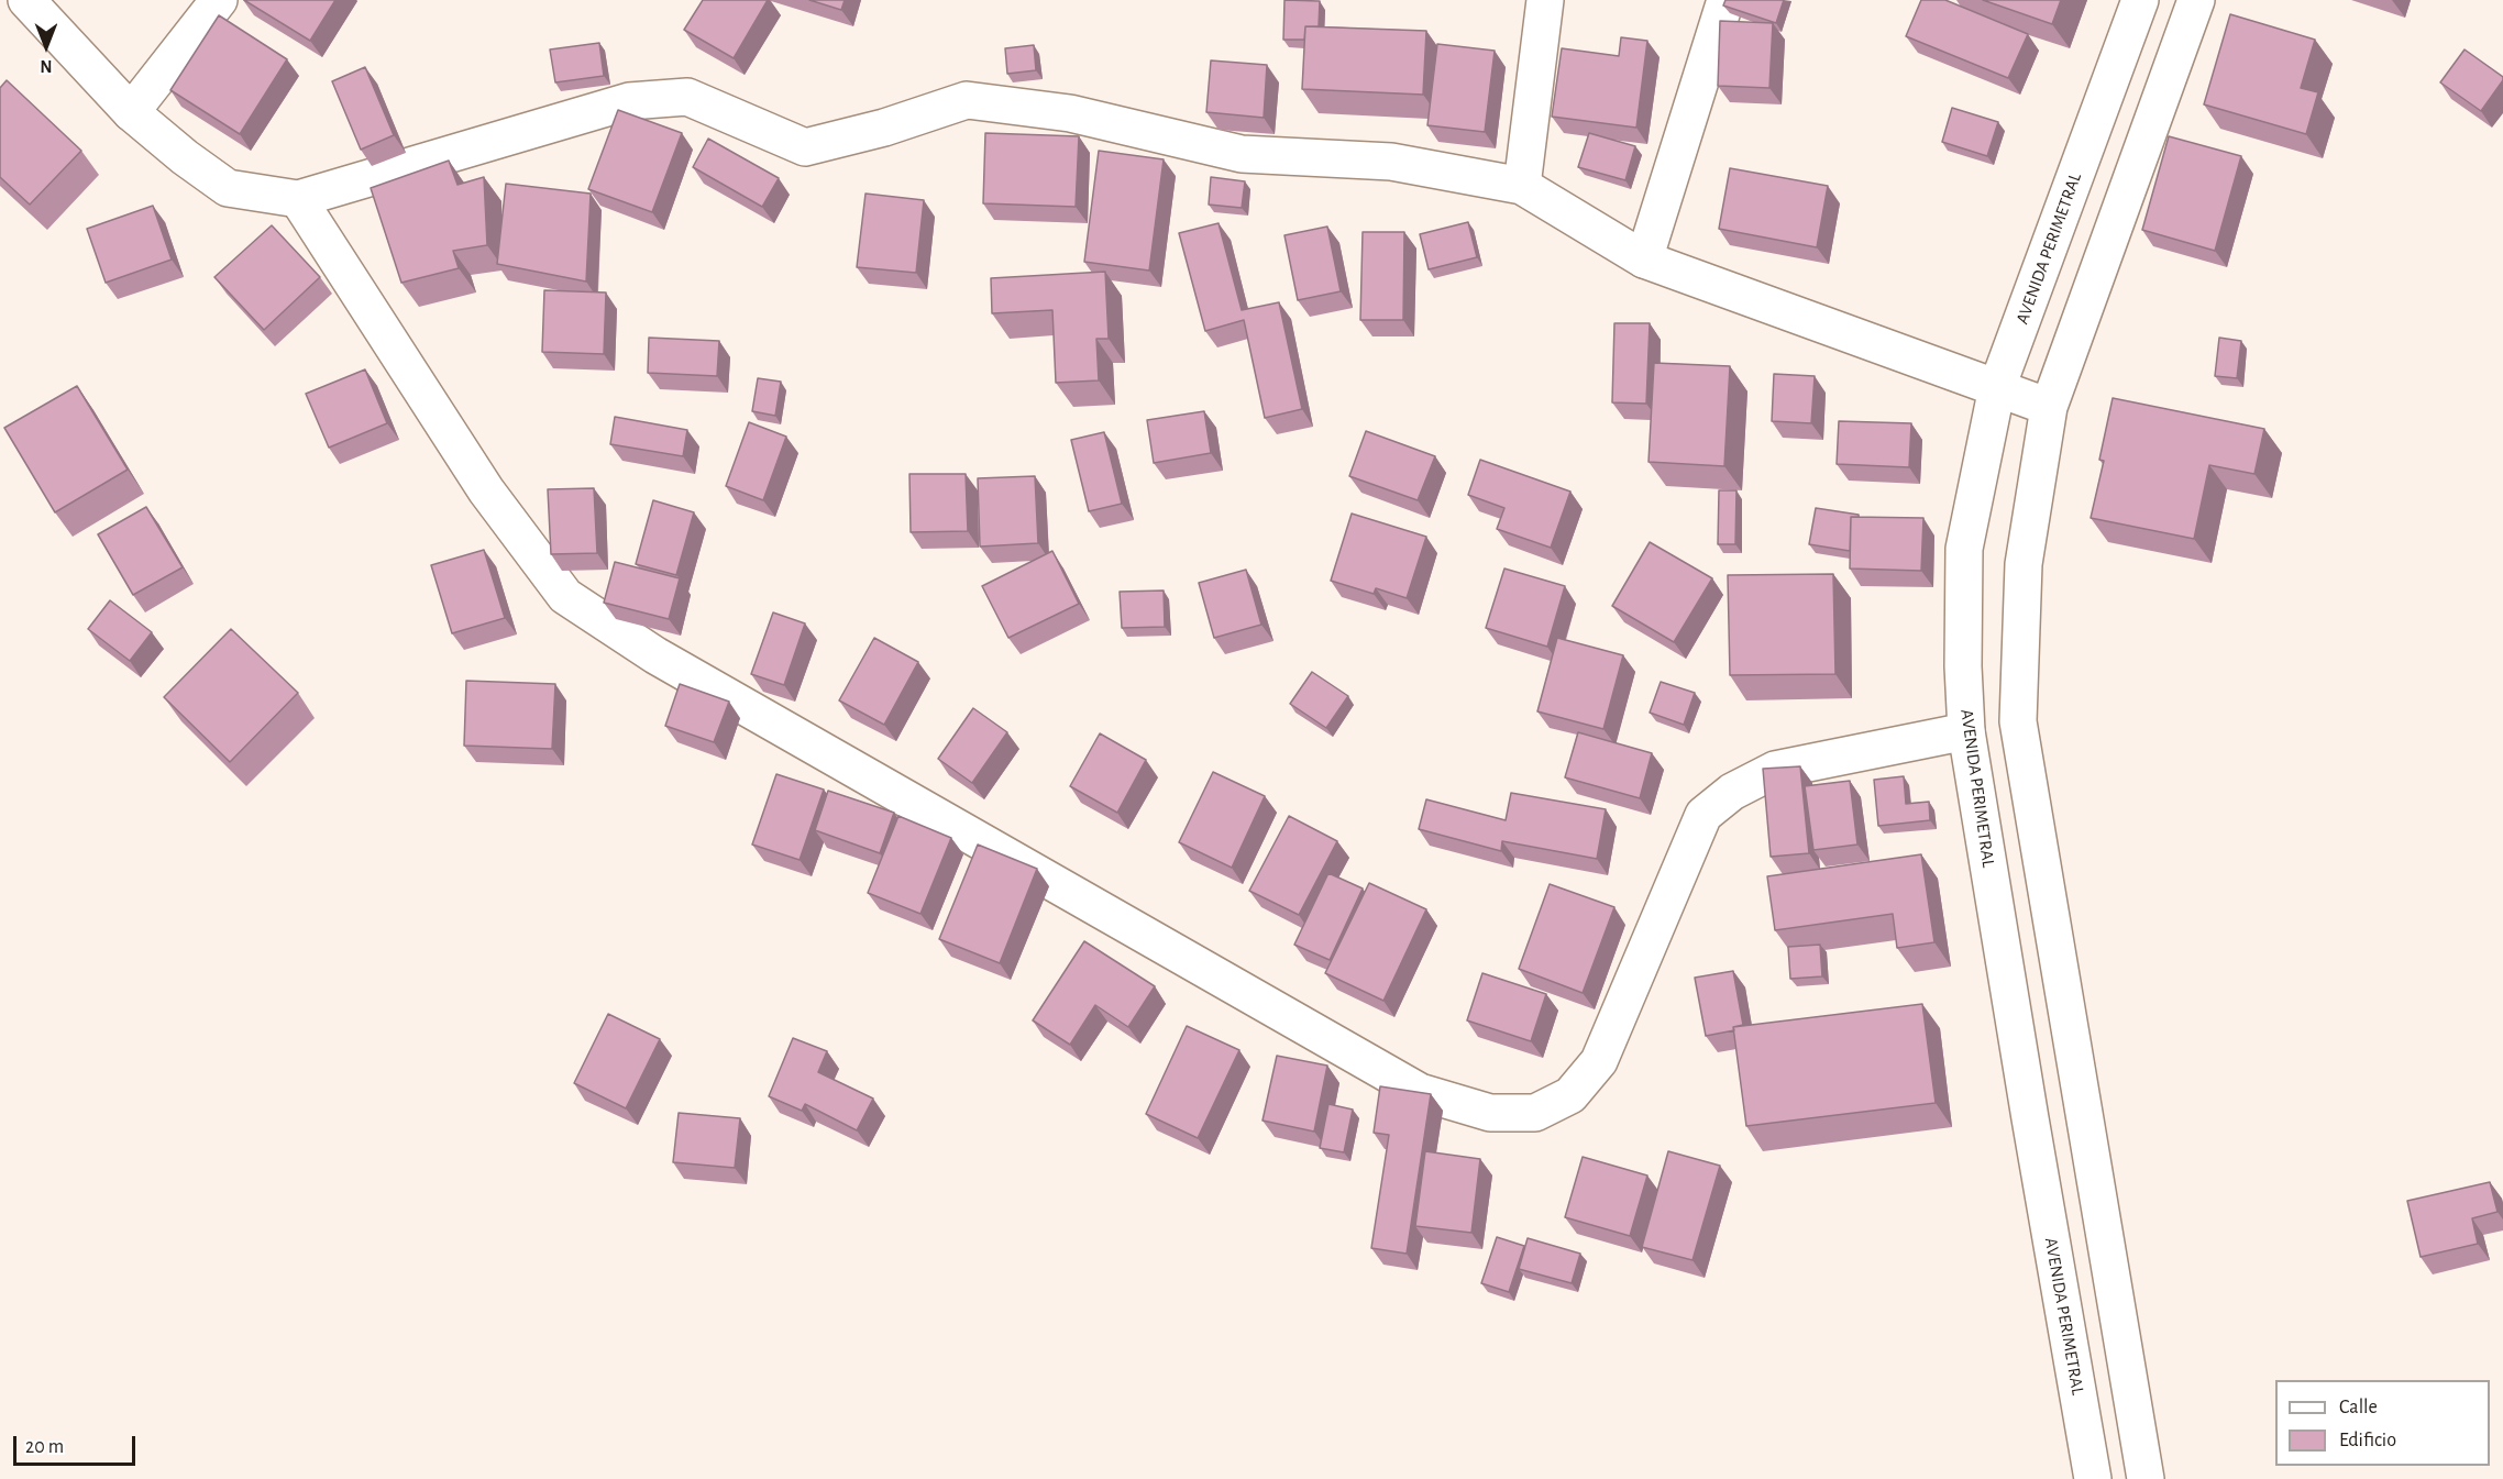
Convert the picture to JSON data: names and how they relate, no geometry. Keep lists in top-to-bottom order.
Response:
{
  "streets": {
    "street": ["AVENIDA PERIMETRAL"]
  },
  "legend": ["Calle", "Edificio"],
  "scale_bar": "20 m",
  "north": "bottom"
}
